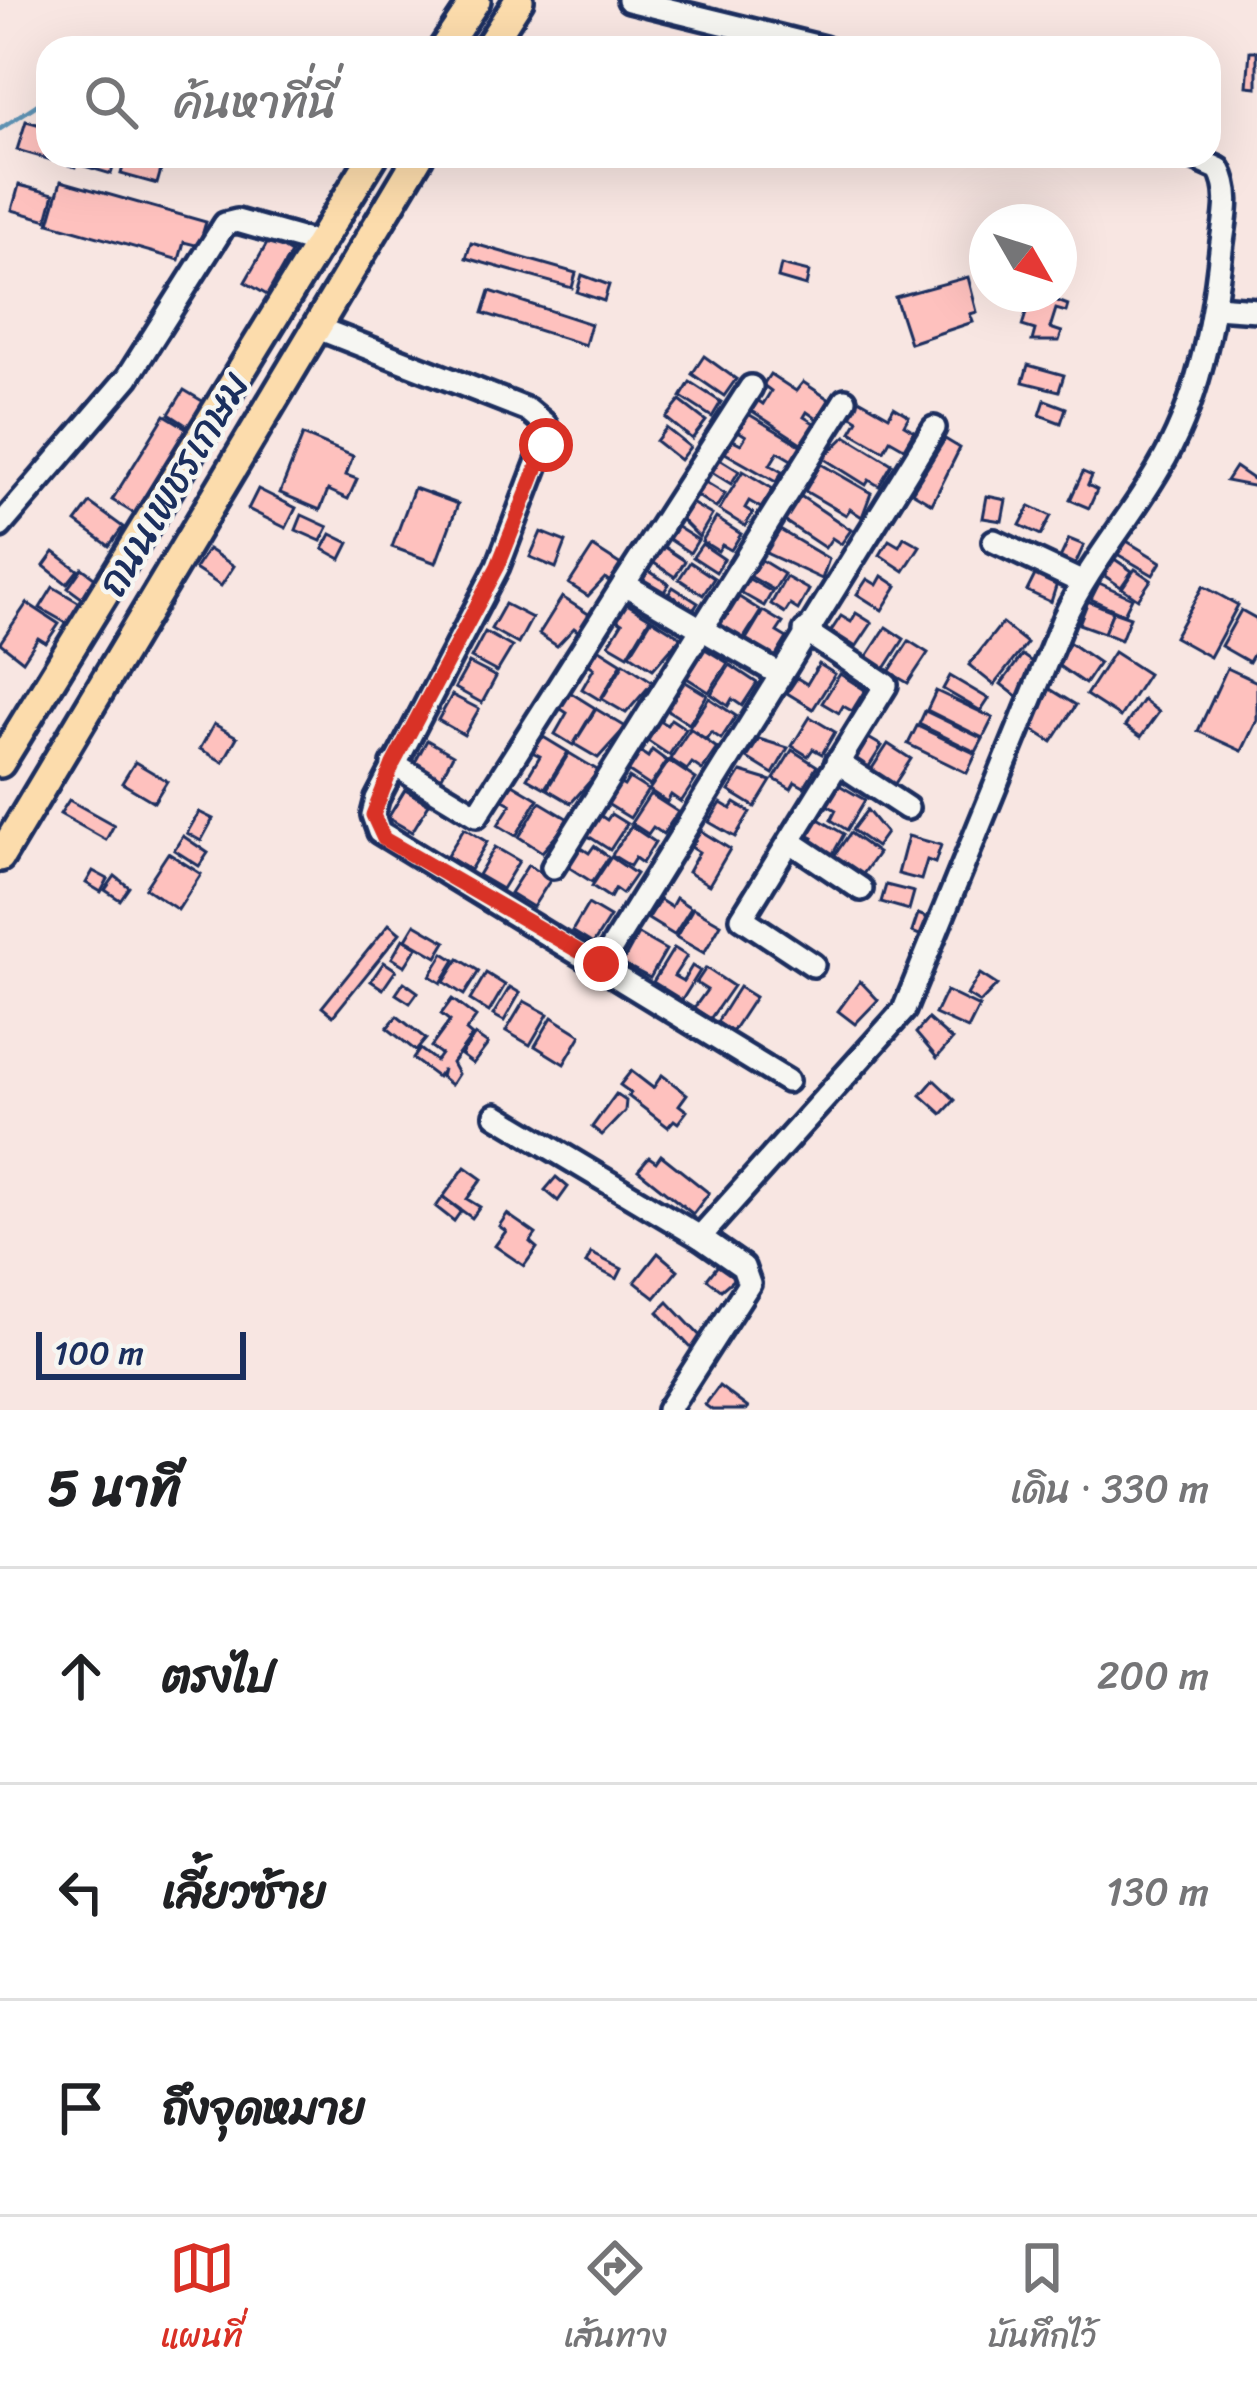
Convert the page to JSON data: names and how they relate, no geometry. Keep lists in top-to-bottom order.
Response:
{
  "streets": {
    "main road": ["ถนนเพชรเกษม"]
  },
  "scale_bar": "100 m",
  "north": "bottom right",
  "page": {
    "search": "ค้นหาที่นี่",
    "scale": "100 m",
    "heading": ["5 นาที", "เดิน · 330 m"],
    "list": [
      ["ตรงไป", "200 m"],
      ["เลี้ยวซ้าย", "130 m"],
      "ถึงจุดหมาย"
    ],
    "nav": ["แผนที่", "เส้นทาง", "บันทึกไว้"]
  }
}
